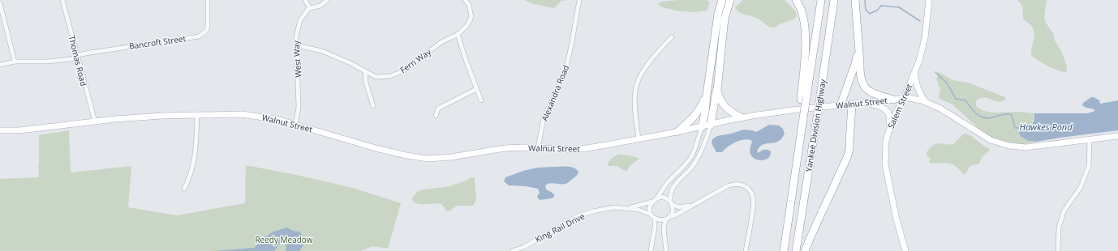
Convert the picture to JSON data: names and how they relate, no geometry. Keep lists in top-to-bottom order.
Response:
{
  "streets": {
    "highway": ["Yankee Division Highway"],
    "main road": ["Walnut Street", "Salem Street"],
    "street": [
      "Bancroft Street",
      "West Way",
      "Thomas Road",
      "Fern Way",
      "Alexandra Road",
      "King Rail Drive"
    ]
  },
  "crossings": [
    ["Bancroft Street", "Thomas Road"],
    ["West Way", "Fern Way"],
    ["West Way", "Walnut Street"],
    ["Thomas Road", "Walnut Street"],
    ["Alexandra Road", "Walnut Street"],
    ["Walnut Street", "Salem Street"]
  ],
  "water": ["Hawkes Pond"],
  "parks": ["Reedy Meadow"]
}
